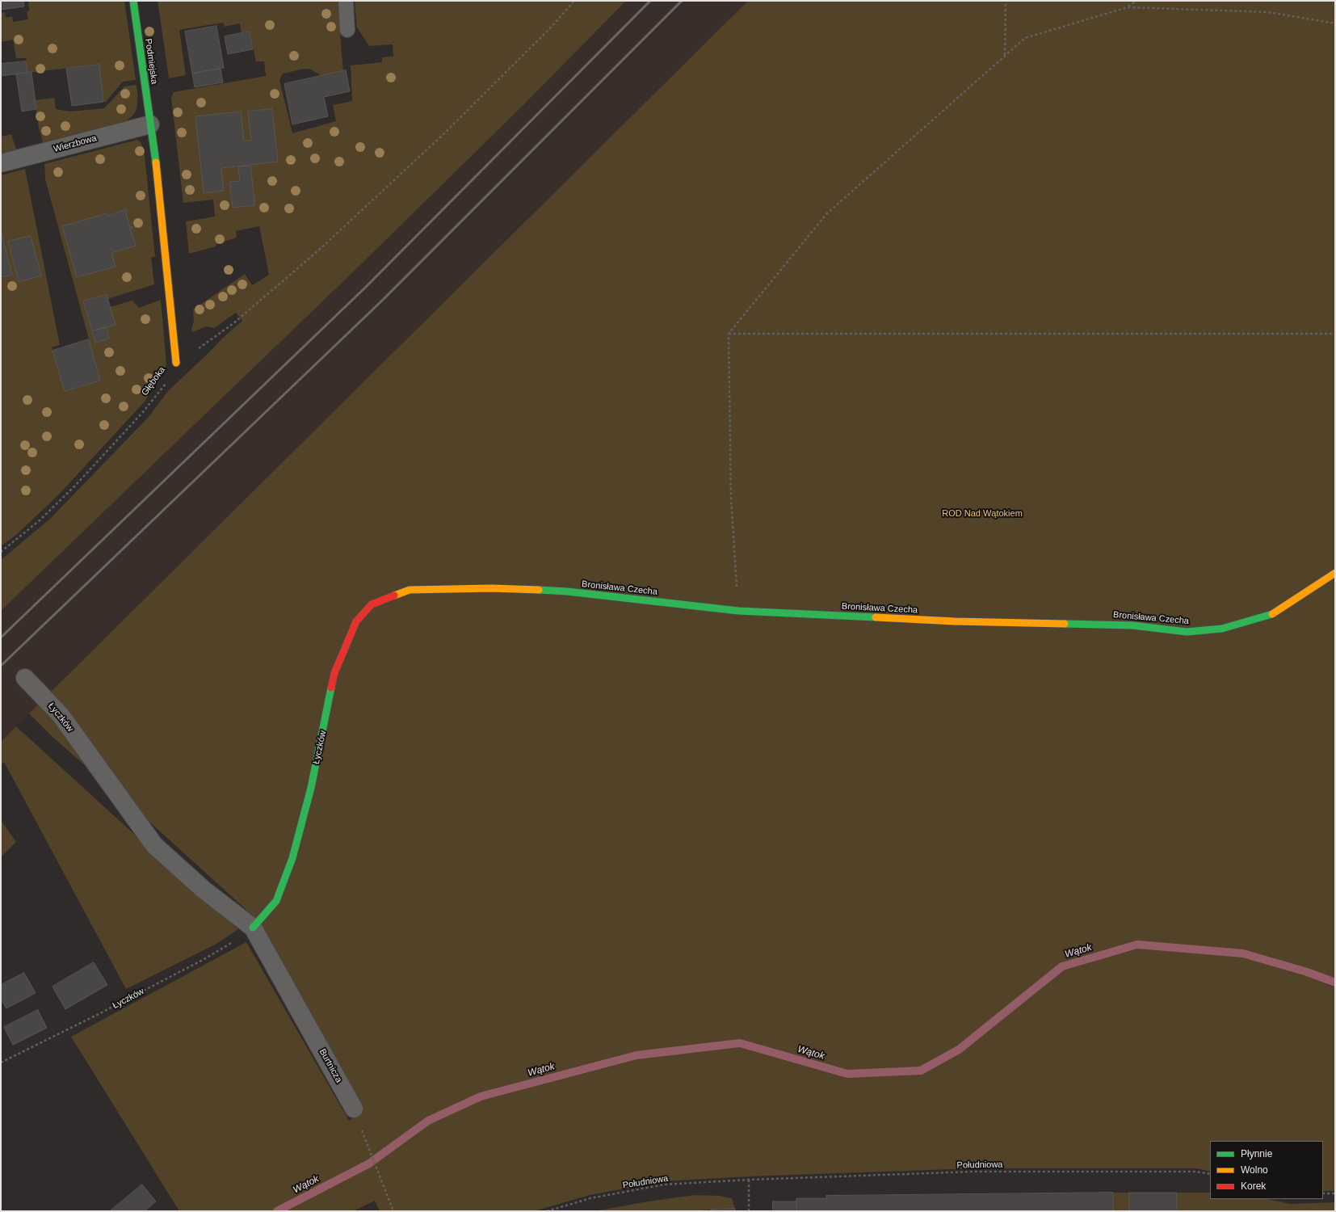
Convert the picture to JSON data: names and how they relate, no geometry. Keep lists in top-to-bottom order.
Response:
{
  "streets": {
    "street": [
      "Podmiejska",
      "Wierzbowa",
      "Głęboka",
      "Bronisława Czecha",
      "Łyczków",
      "Burtnicza"
    ],
    "path": ["Południowa"]
  },
  "crossings": [
    ["Podmiejska", "Wierzbowa"],
    ["Podmiejska", "Głęboka"],
    ["Wierzbowa", "Głęboka"],
    ["Bronisława Czecha", "Łyczków"],
    ["Łyczków", "Burtnicza"]
  ],
  "water": ["Wątok"],
  "parks": ["ROD Nad Wątokiem"],
  "legend": ["Płynnie", "Wolno", "Korek"]
}
